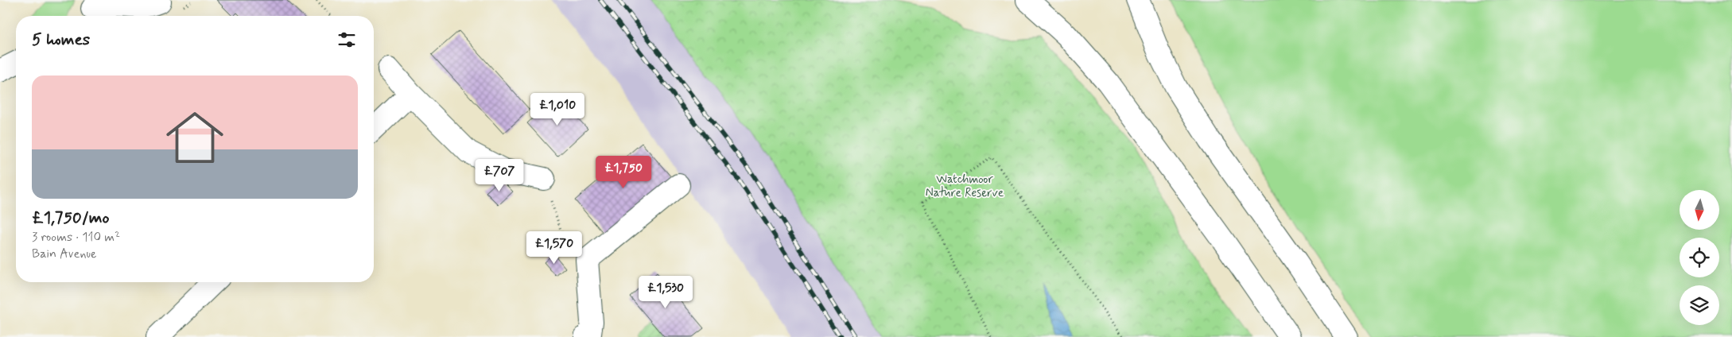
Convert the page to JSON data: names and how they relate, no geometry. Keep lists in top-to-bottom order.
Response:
{
  "parks": ["Watchmoor Nature Reserve"],
  "north": "bottom",
  "page": {
    "heading": "5 homes",
    "list": [
      {
        "name": "£1,750/mo",
        "note": "3 rooms · 110 m² · Bain Avenue"
      }
    ],
    "price": [
      "£1,010",
      "£1,750",
      "£707",
      "£1,570",
      "£1,530"
    ]
  }
}
